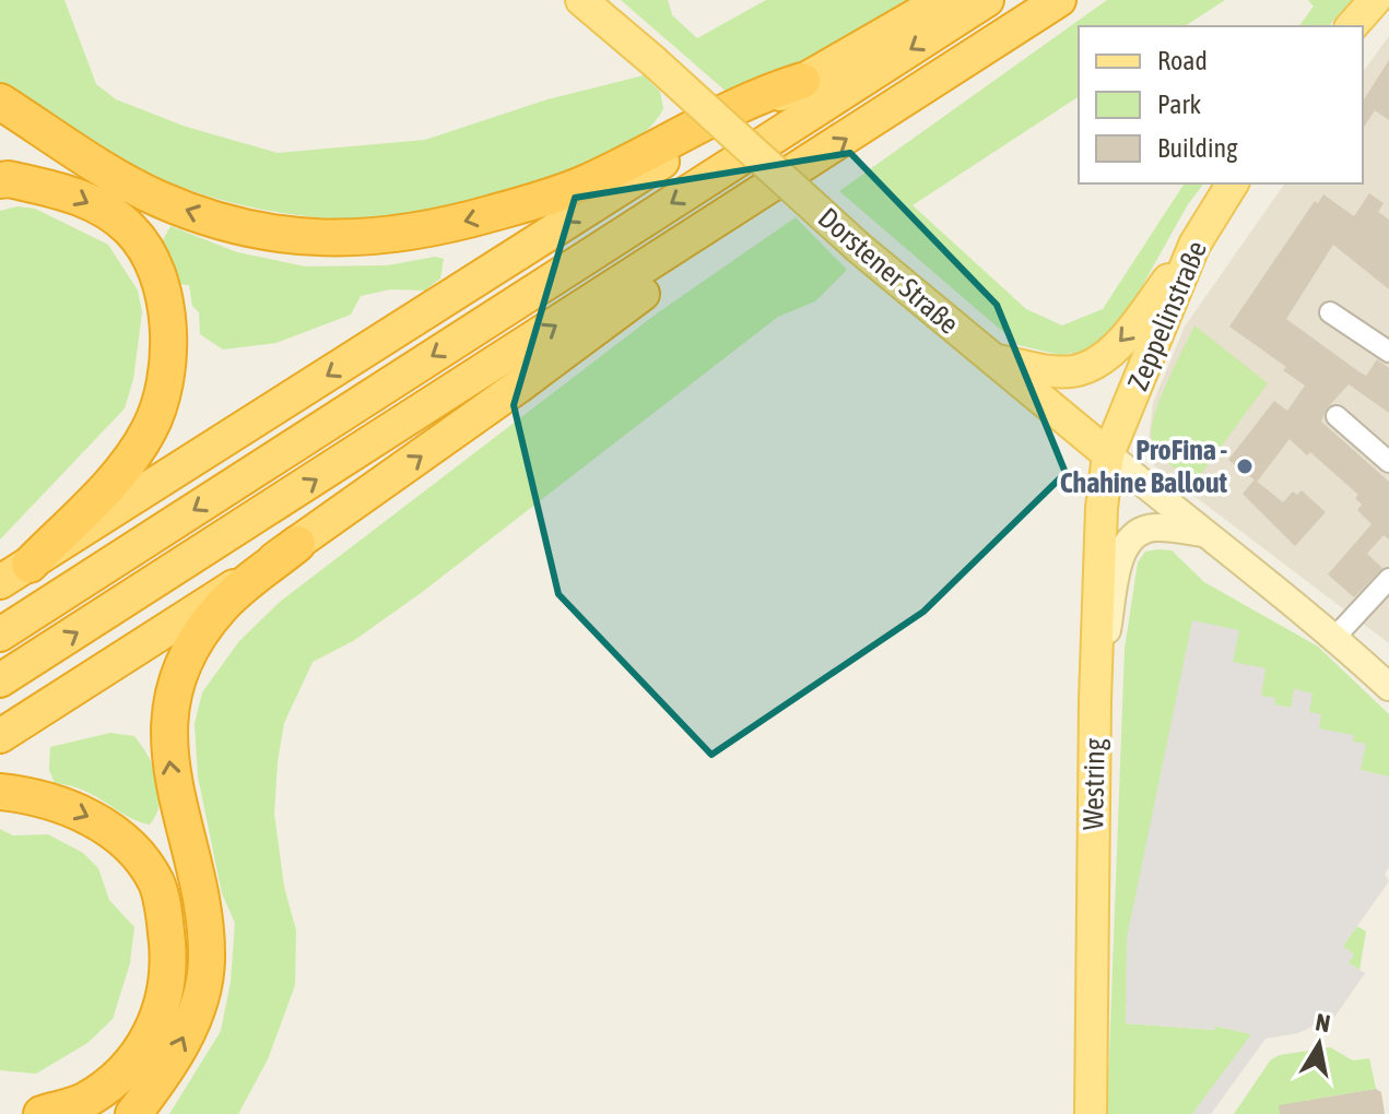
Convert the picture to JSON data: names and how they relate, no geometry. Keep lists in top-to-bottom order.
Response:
{
  "streets": {
    "main road": ["Dorstener Straße", "Zeppelinstraße", "Westring"]
  },
  "crossings": [
    ["Dorstener Straße", "Zeppelinstraße"],
    ["Dorstener Straße", "Westring"],
    ["Zeppelinstraße", "Westring"]
  ],
  "places": ["ProFina - Chahine Ballout"],
  "legend": ["Road", "Park", "Building"],
  "north": "top"
}
